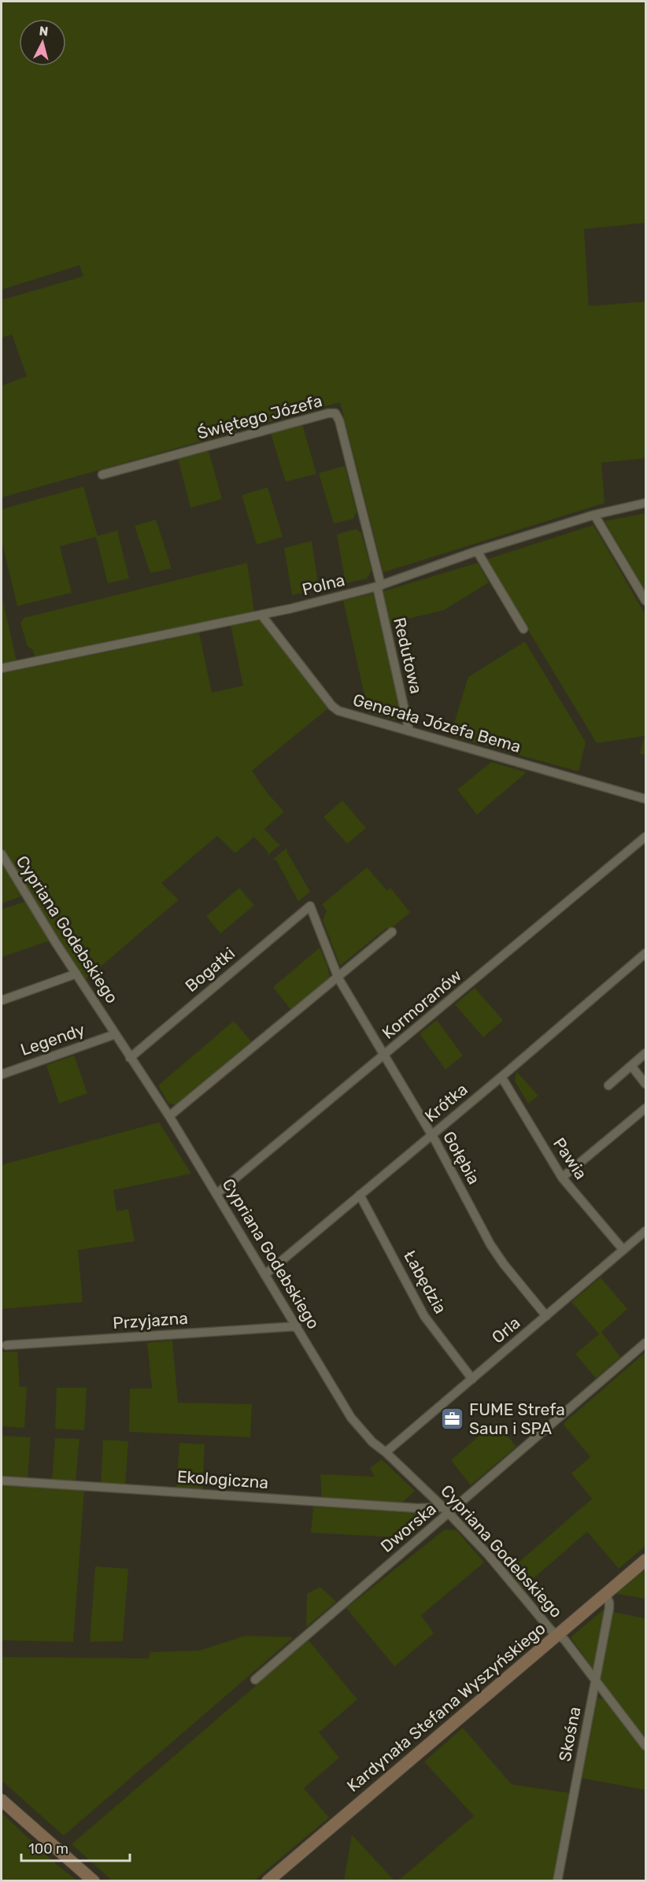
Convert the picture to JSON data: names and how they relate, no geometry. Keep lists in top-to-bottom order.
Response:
{
  "streets": {
    "main road": ["Kardynała Stefana Wyszyńskiego"],
    "street": [
      "Świętego Józefa",
      "Polna",
      "Redutowa",
      "Generała Józefa Bema",
      "Cypriana Godebskiego",
      "Bogatki",
      "Kormoranów",
      "Legendy",
      "Krótka",
      "Gołębia",
      "Pawia",
      "Łabędzia",
      "Przyjazna",
      "Orla",
      "Ekologiczna",
      "Dworska",
      "Skośna"
    ]
  },
  "crossings": [
    ["Świętego Józefa", "Polna"],
    ["Świętego Józefa", "Redutowa"],
    ["Polna", "Redutowa"],
    ["Polna", "Generała Józefa Bema"],
    ["Redutowa", "Generała Józefa Bema"],
    ["Cypriana Godebskiego", "Bogatki"],
    ["Cypriana Godebskiego", "Kormoranów"],
    ["Cypriana Godebskiego", "Legendy"],
    ["Cypriana Godebskiego", "Krótka"],
    ["Cypriana Godebskiego", "Przyjazna"],
    ["Cypriana Godebskiego", "Orla"],
    ["Cypriana Godebskiego", "Ekologiczna"],
    ["Cypriana Godebskiego", "Dworska"],
    ["Cypriana Godebskiego", "Kardynała Stefana Wyszyńskiego"],
    ["Cypriana Godebskiego", "Skośna"],
    ["Bogatki", "Gołębia"],
    ["Kormoranów", "Gołębia"],
    ["Krótka", "Gołębia"],
    ["Krótka", "Pawia"],
    ["Krótka", "Łabędzia"],
    ["Gołębia", "Orla"],
    ["Pawia", "Orla"],
    ["Łabędzia", "Orla"],
    ["Ekologiczna", "Dworska"],
    ["Kardynała Stefana Wyszyńskiego", "Skośna"]
  ],
  "places": {
    "office": ["FUME Strefa Saun i SPA"]
  },
  "scale_bar": "100 m",
  "north": "top"
}
